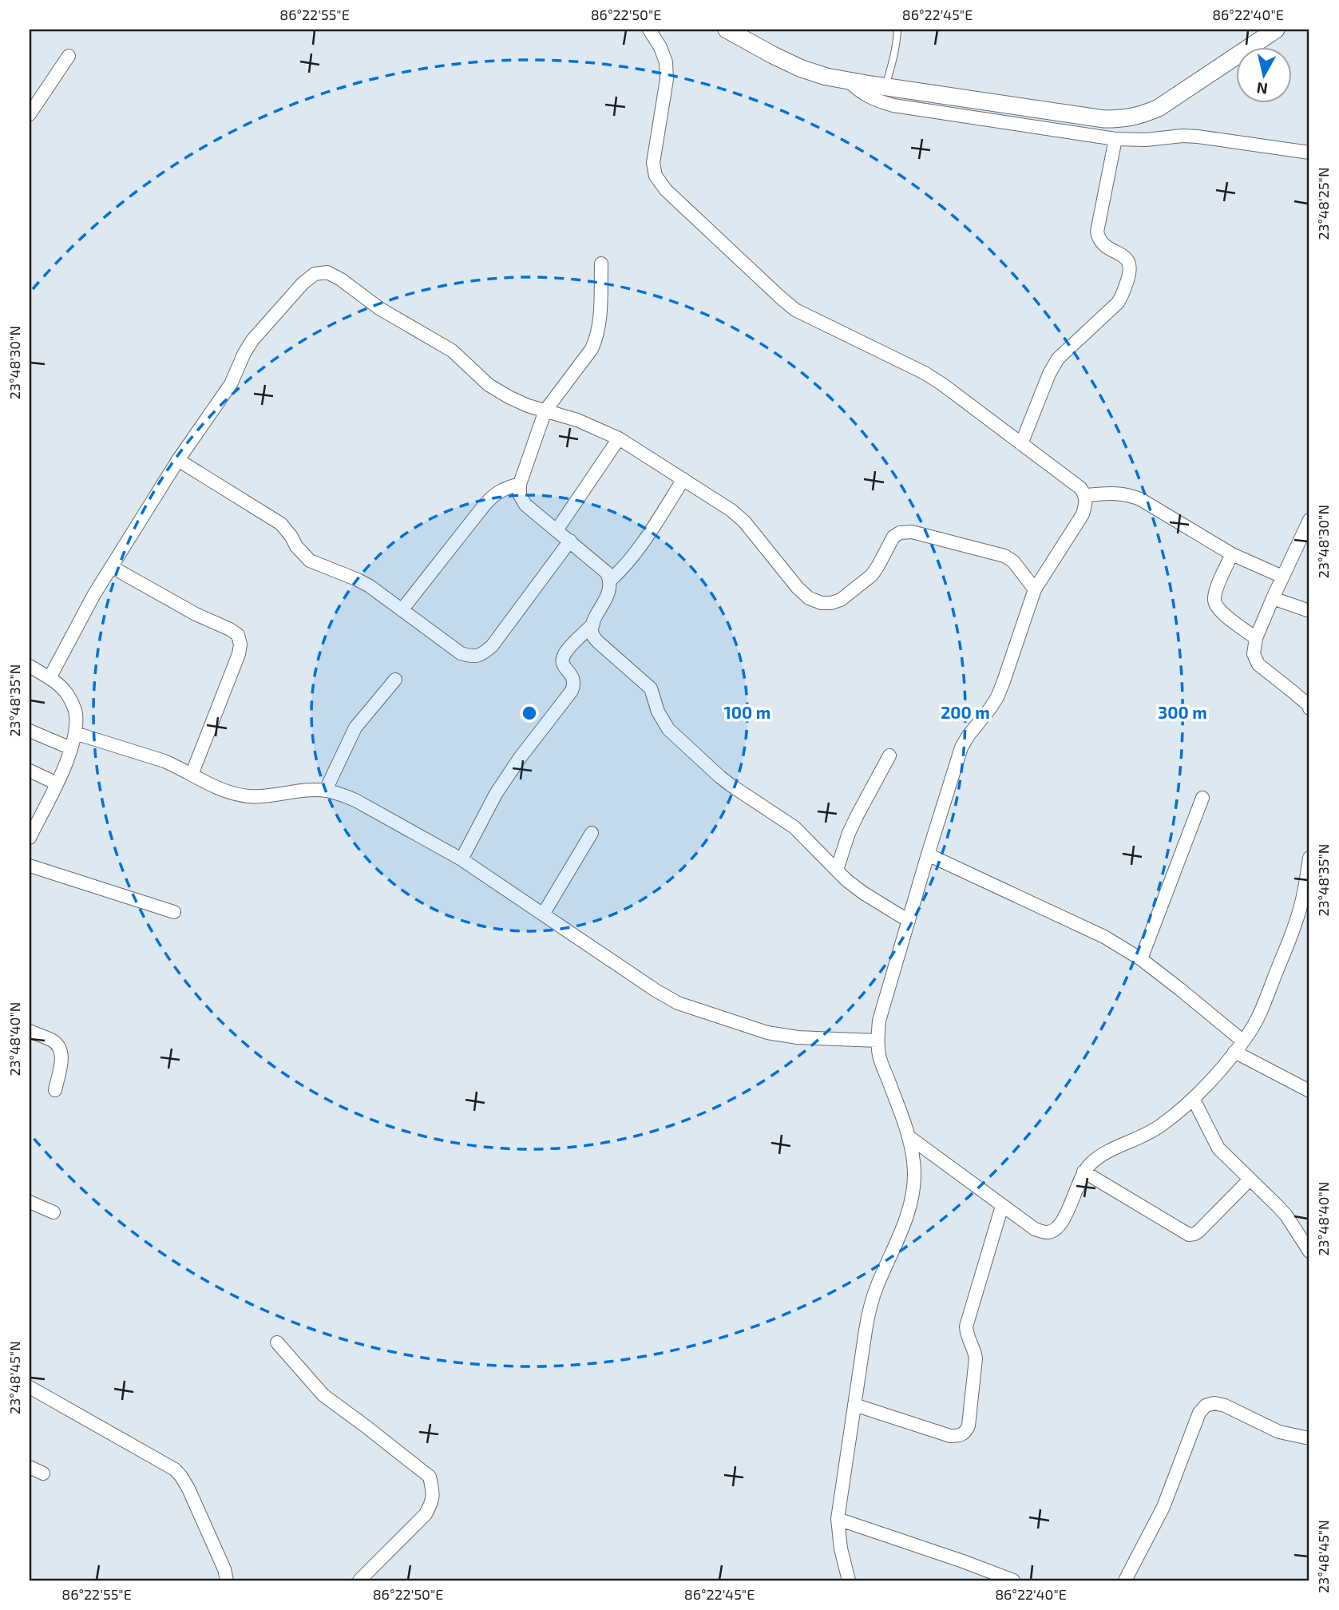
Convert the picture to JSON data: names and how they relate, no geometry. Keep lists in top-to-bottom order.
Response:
{
  "north": "bottom",
  "coordinates": [
    "86°22'55\"E",
    "86°22'50\"E",
    "86°22'45\"E",
    "86°22'40\"E",
    "23°48'25\"N",
    "23°48'30\"N",
    "23°48'35\"N",
    "23°48'40\"N",
    "23°48'45\"N"
  ],
  "rings": ["100 m", "200 m", "300 m"]
}
